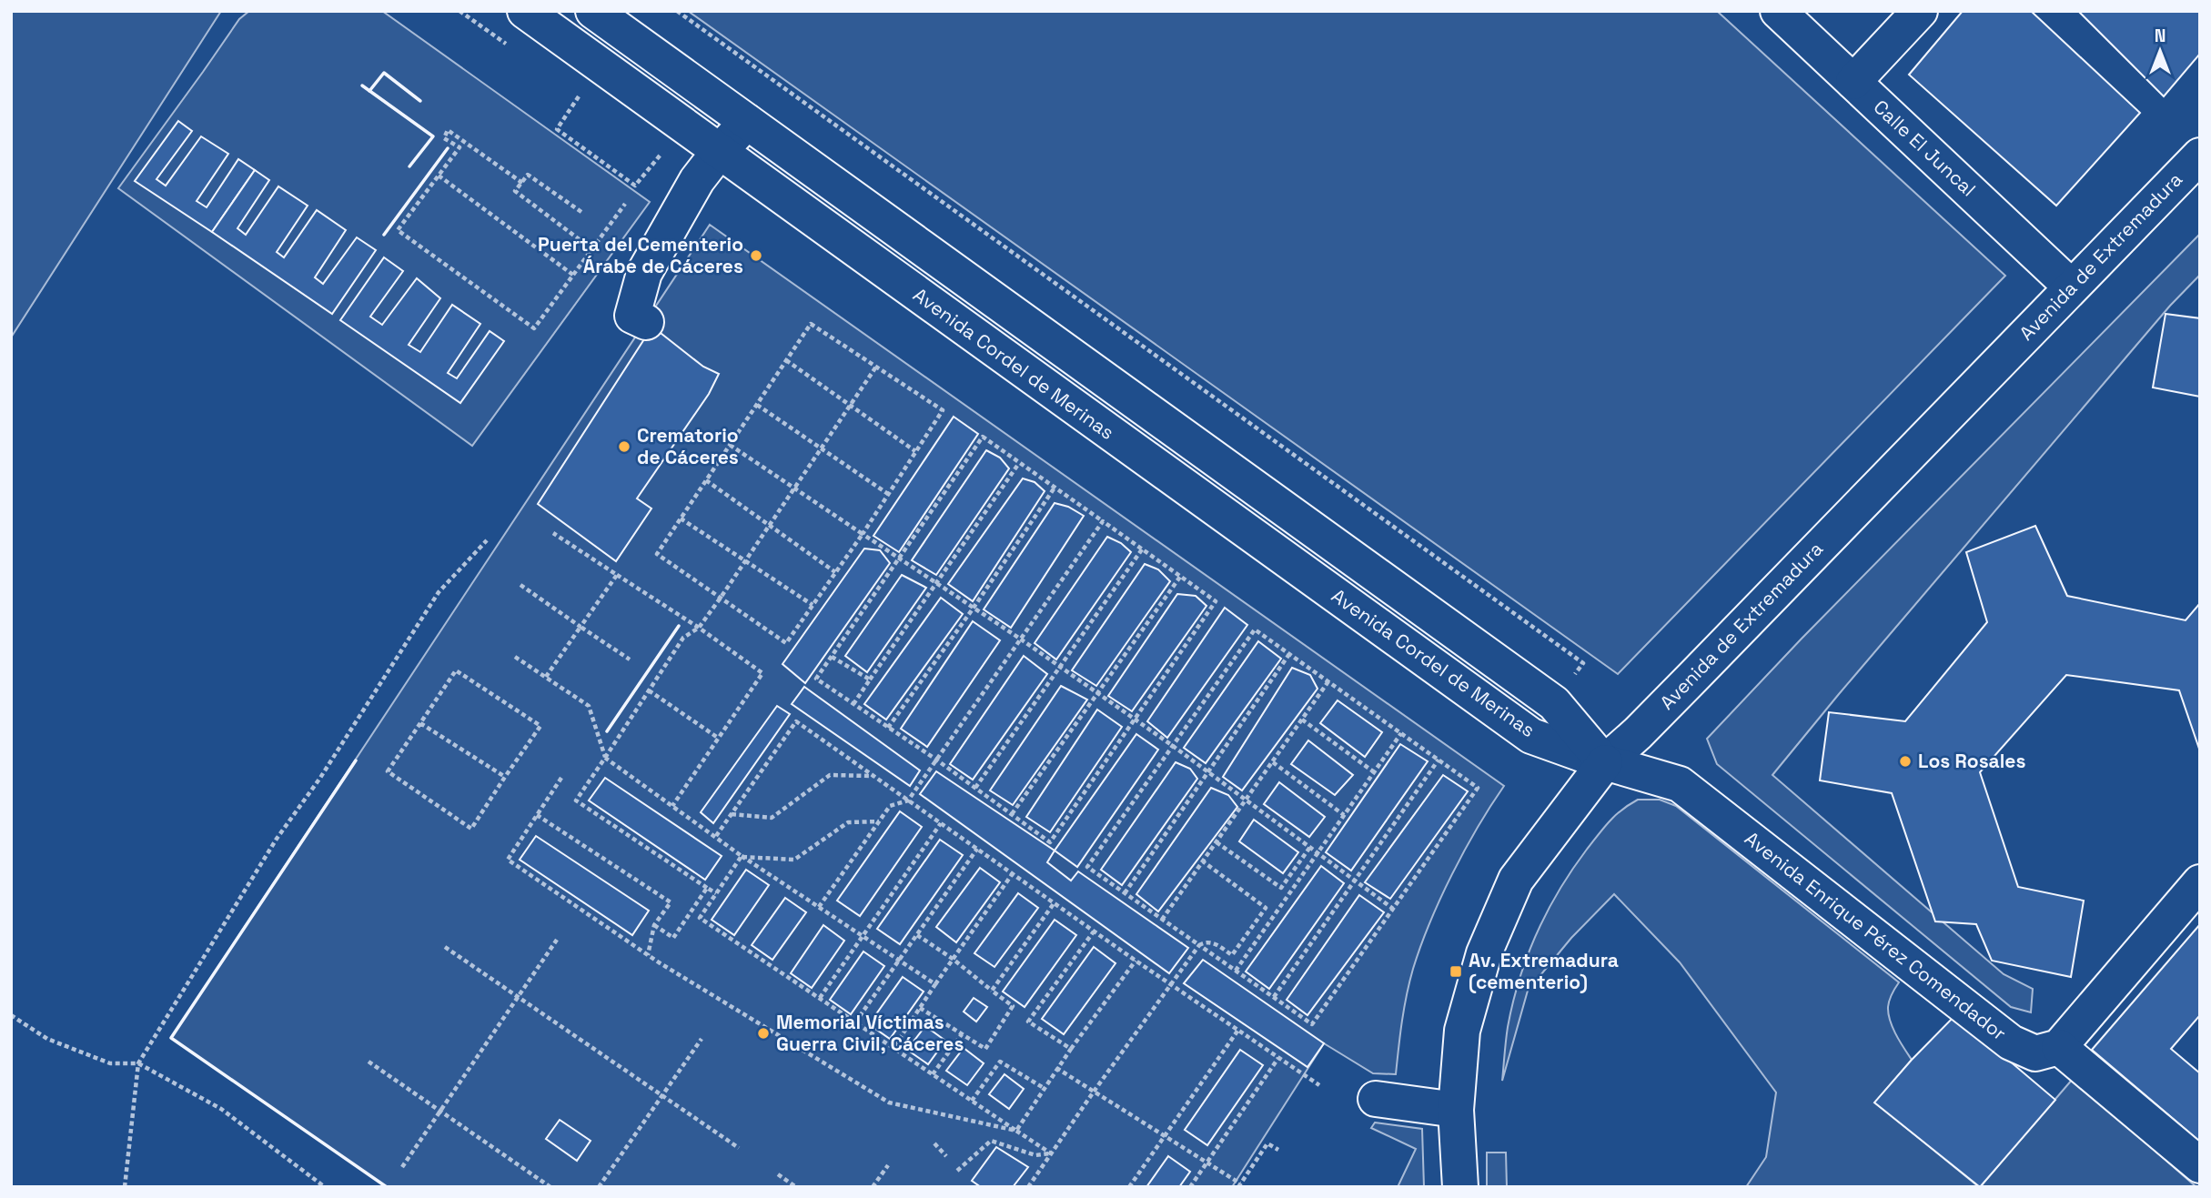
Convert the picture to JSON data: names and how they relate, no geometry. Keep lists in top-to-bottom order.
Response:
{
  "streets": {
    "main road": [
      "Calle El Juncal",
      "Avenida de Extremadura",
      "Avenida Cordel de Merinas",
      "Avenida Enrique Pérez Comendador"
    ]
  },
  "crossings": [
    ["Calle El Juncal", "Avenida de Extremadura"],
    ["Avenida de Extremadura", "Avenida Cordel de Merinas"],
    ["Avenida de Extremadura", "Avenida Enrique Pérez Comendador"],
    ["Avenida Cordel de Merinas", "Avenida Enrique Pérez Comendador"]
  ],
  "places": {
    "other": [
      "Puerta del Cementerio Árabe de Cáceres",
      "Crematorio de Cáceres",
      "Los Rosales",
      "Memorial Víctimas Guerra Civil, Cáceres"
    ],
    "transit": ["Av. Extremadura (cementerio)"]
  },
  "north": "top"
}
